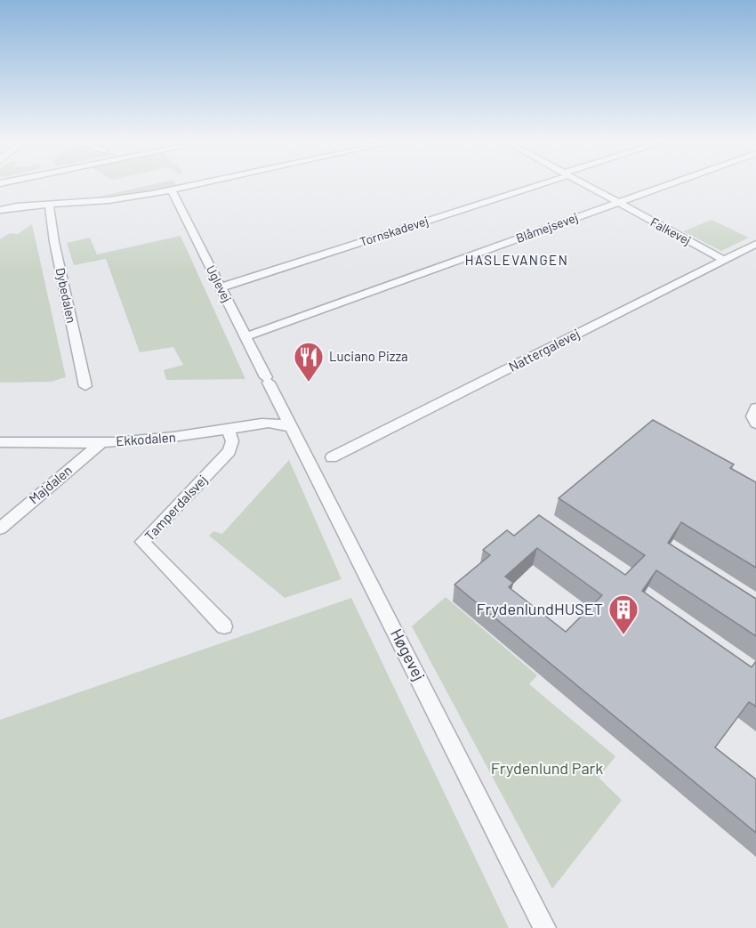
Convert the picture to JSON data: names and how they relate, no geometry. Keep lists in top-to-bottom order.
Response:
{
  "streets": {
    "street": [
      "Blåmejsevej",
      "Tornskadevej",
      "Falkevej",
      "Uglevej",
      "Dybedalen",
      "Nattergalevej",
      "Ekkodalen",
      "Majdalen",
      "Tamperdalsvej",
      "Høgevej"
    ]
  },
  "crossings": [
    ["Blåmejsevej", "Falkevej"],
    ["Blåmejsevej", "Uglevej"],
    ["Tornskadevej", "Uglevej"],
    ["Falkevej", "Nattergalevej"],
    ["Uglevej", "Høgevej"],
    ["Ekkodalen", "Majdalen"],
    ["Ekkodalen", "Tamperdalsvej"],
    ["Ekkodalen", "Høgevej"]
  ],
  "districts": ["HASLEVANGEN"],
  "parks": ["Frydenlund Park"],
  "places": {
    "restaurant": ["Luciano Pizza"],
    "building": ["FrydenlundHUSET"]
  }
}
